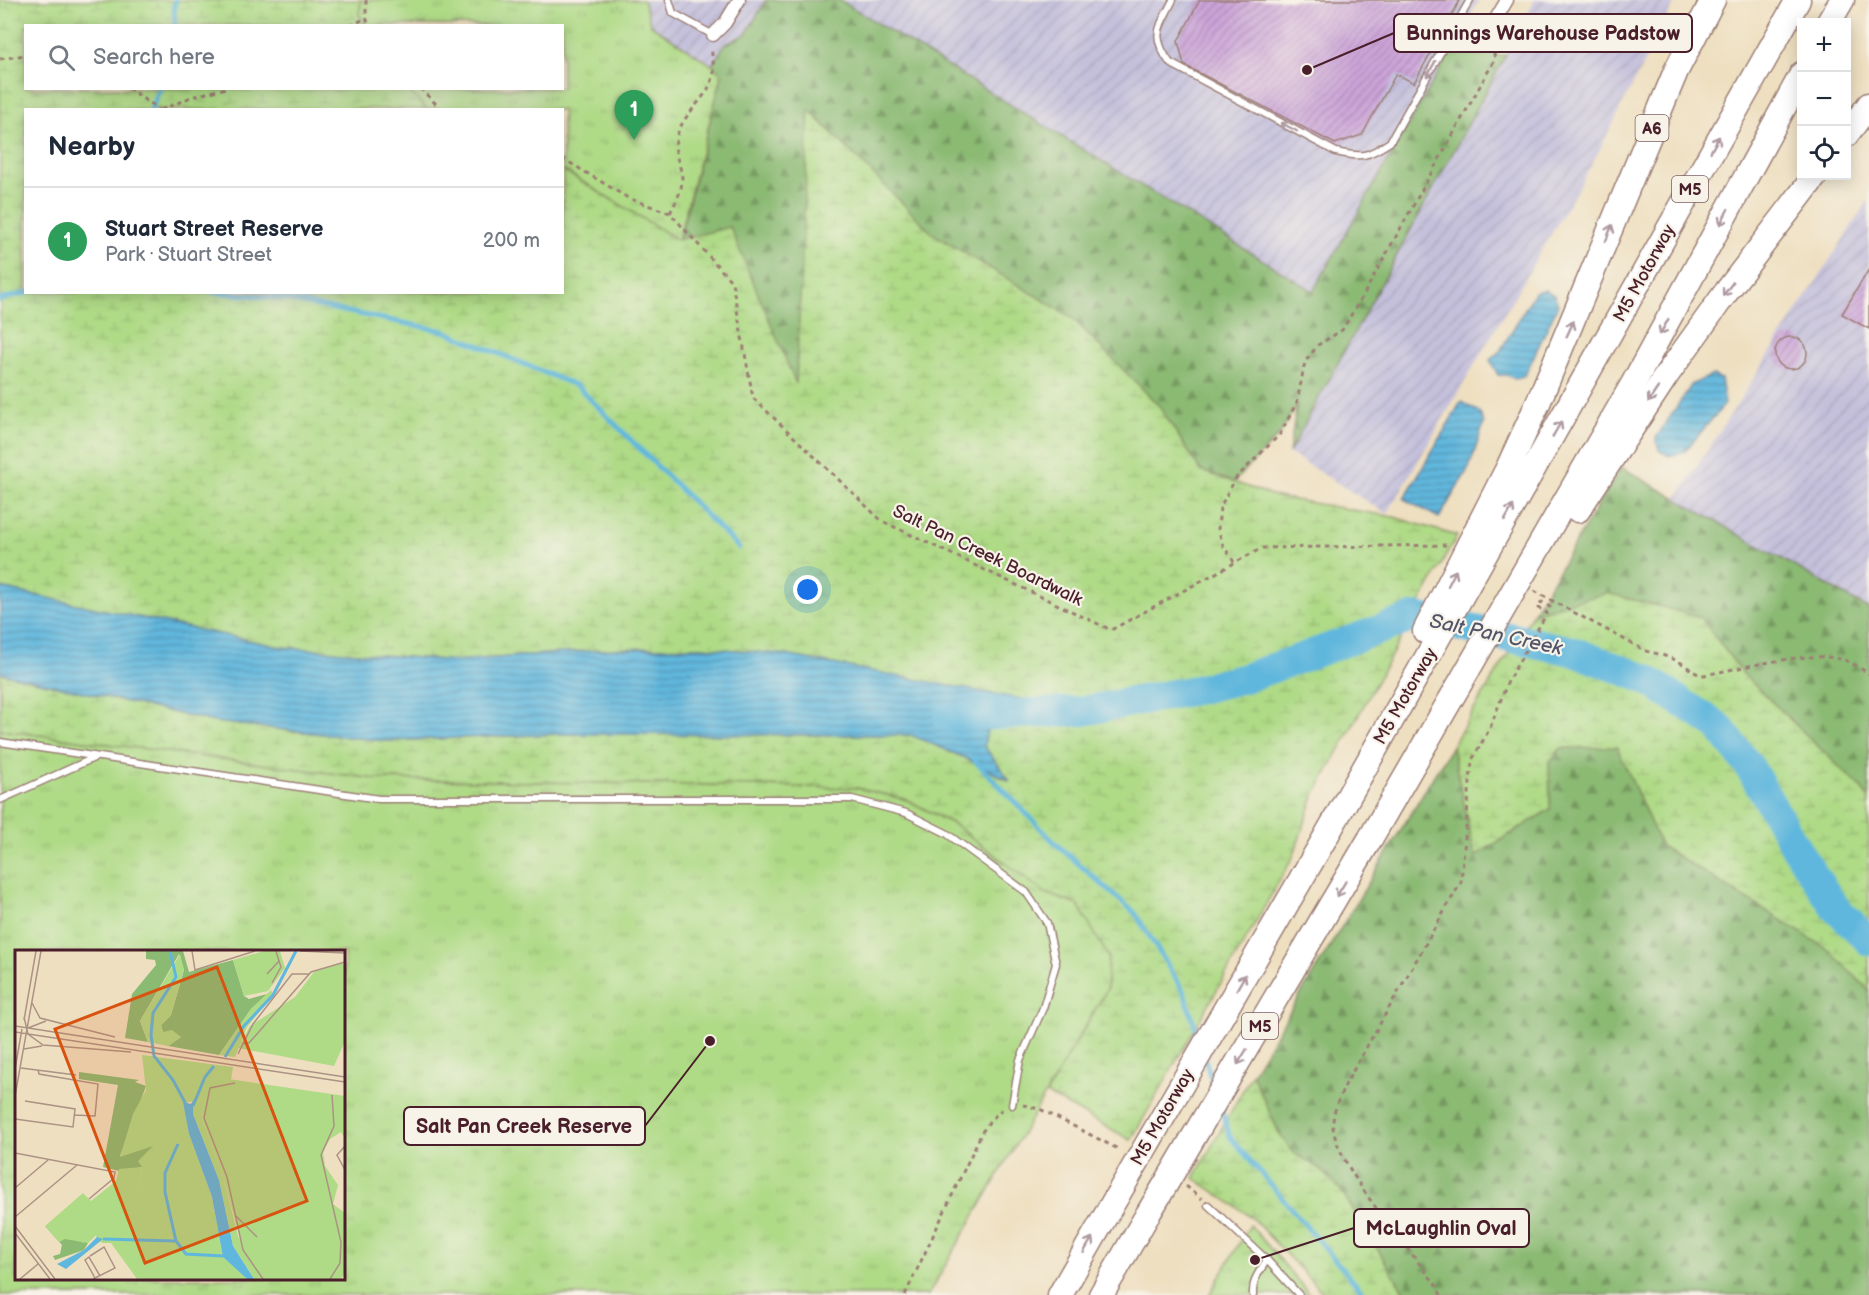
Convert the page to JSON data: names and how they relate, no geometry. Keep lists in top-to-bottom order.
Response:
{
  "streets": {
    "highway": ["A6", "M5", "M5 Motorway"],
    "path": ["Salt Pan Creek Boardwalk"]
  },
  "crossings": [
    ["A6", "M5 Motorway"],
    ["M5", "M5 Motorway"]
  ],
  "water": ["Salt Pan Creek"],
  "places": ["Bunnings Warehouse Padstow", "Salt Pan Creek Reserve", "McLaughlin Oval"],
  "page": {
    "map_buttons": ["+", "−"],
    "search": "Search here",
    "pins": "1",
    "heading": "Nearby",
    "list": [
      {
        "mark": "1",
        "name": "Stuart Street Reserve",
        "note": "Park · Stuart Street",
        "value": "200 m"
      }
    ]
  }
}
